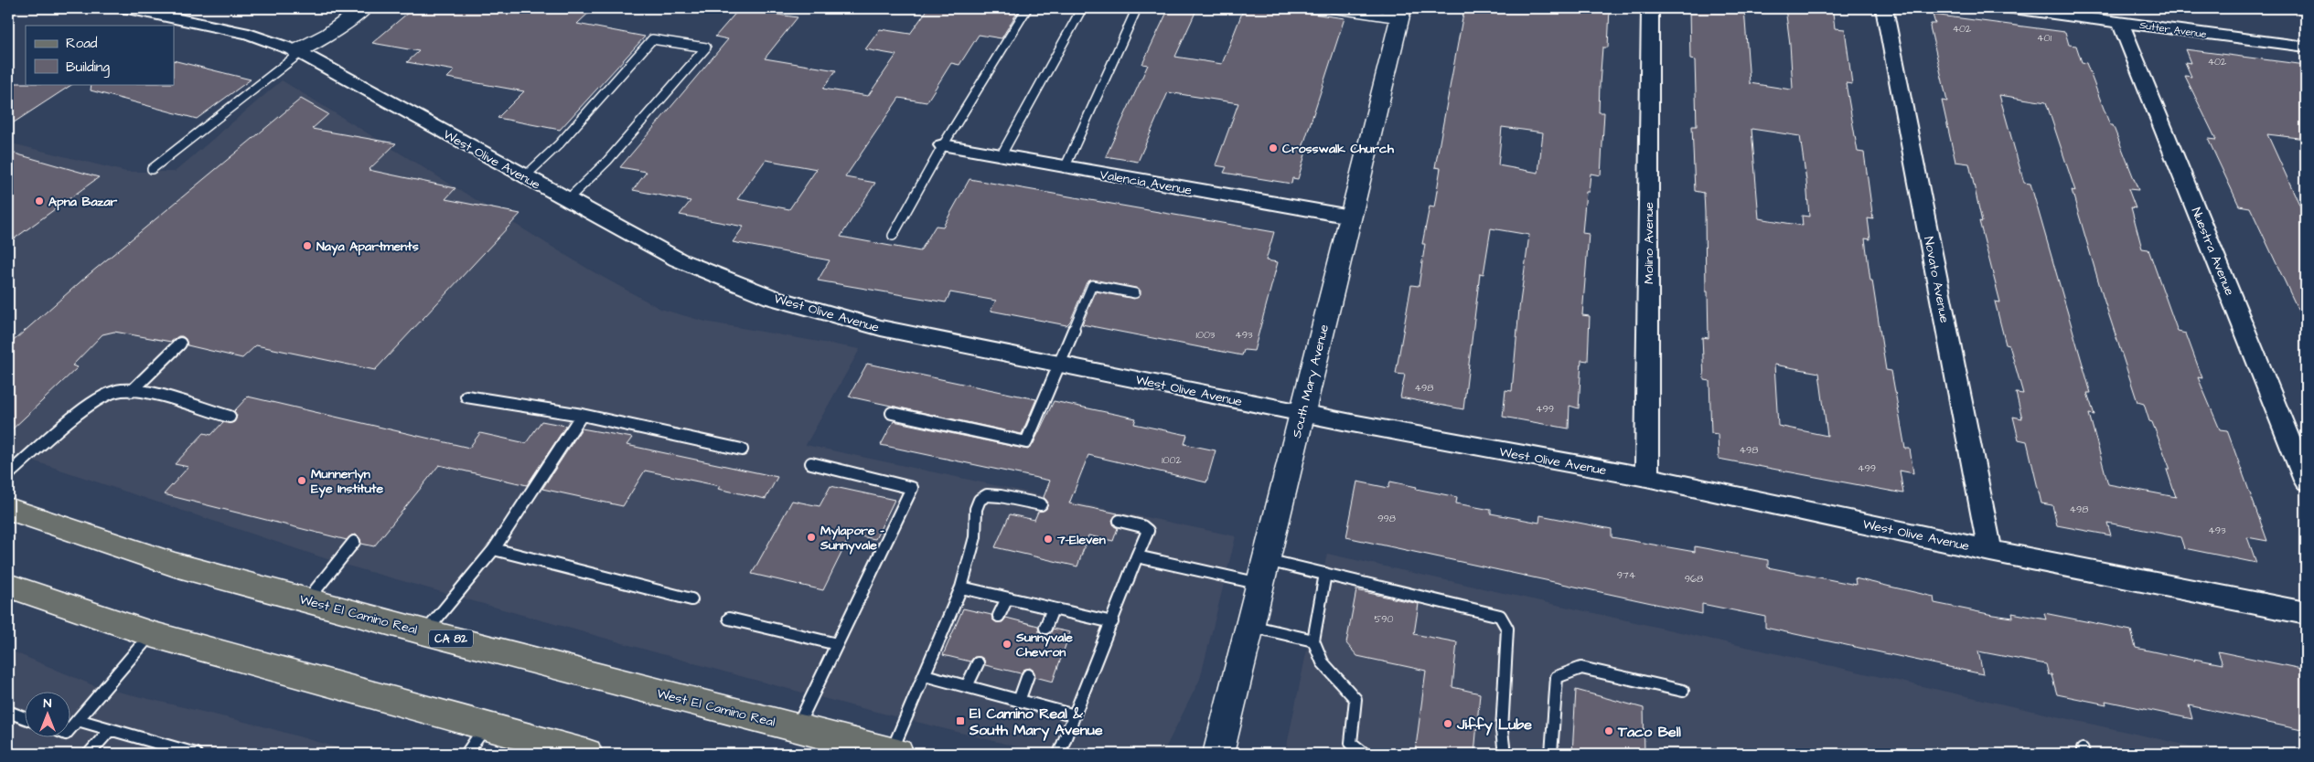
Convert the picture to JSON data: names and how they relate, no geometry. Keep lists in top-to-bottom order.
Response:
{
  "streets": {
    "main road": ["South Mary Avenue", "West El Camino Real", "CA 82"],
    "street": [
      "Sutter Avenue",
      "West Olive Avenue",
      "Valencia Avenue",
      "Molino Avenue",
      "Nuestra Avenue",
      "Novato Avenue"
    ]
  },
  "crossings": [
    ["Sutter Avenue", "Nuestra Avenue"],
    ["West Olive Avenue", "Molino Avenue"],
    ["West Olive Avenue", "Novato Avenue"],
    ["West Olive Avenue", "South Mary Avenue"],
    ["Valencia Avenue", "South Mary Avenue"]
  ],
  "places": {
    "other": [
      "Crosswalk Church",
      "Apna Bazar",
      "Naya Apartments",
      "Munnerlyn Eye Institute",
      "Mylapore - Sunnyvale",
      "7-Eleven",
      "Sunnyvale Chevron",
      "Jiffy Lube",
      "Taco Bell"
    ],
    "transit": ["El Camino Real & South Mary Avenue"]
  },
  "house_numbers": [
    "402",
    "401",
    "402",
    "1003",
    "493",
    "498",
    "499",
    "498",
    "1002",
    "499",
    "498",
    "998",
    "493",
    "974",
    "968",
    "590"
  ],
  "legend": ["Road", "Building"],
  "north": "top"
}
